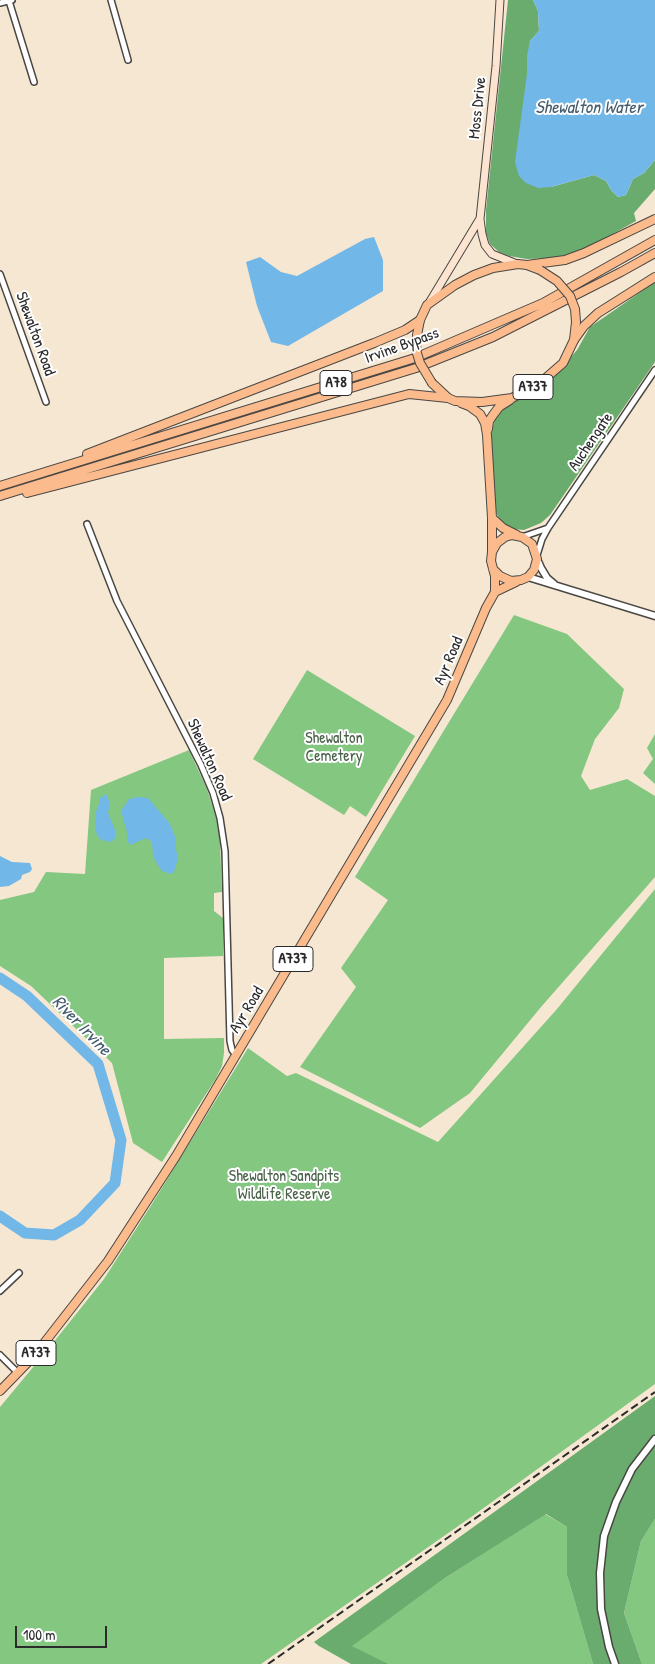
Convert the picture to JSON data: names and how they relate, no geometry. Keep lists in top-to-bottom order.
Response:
{
  "streets": {
    "main road": [
      "Moss Drive",
      "Irvine Bypass",
      "A78",
      "A737",
      "Ayr Road"
    ],
    "street": ["Shewalton Road", "Auchengate"]
  },
  "crossings": [
    ["Moss Drive", "A737"],
    ["Shewalton Road", "Ayr Road"],
    ["A737", "Auchengate"],
    ["A737", "Ayr Road"]
  ],
  "water": ["Shewalton Water", "River Irvine"],
  "parks": ["Shewalton Cemetery", "Shewalton Sandpits Wildlife Reserve"],
  "scale_bar": "100 m"
}
